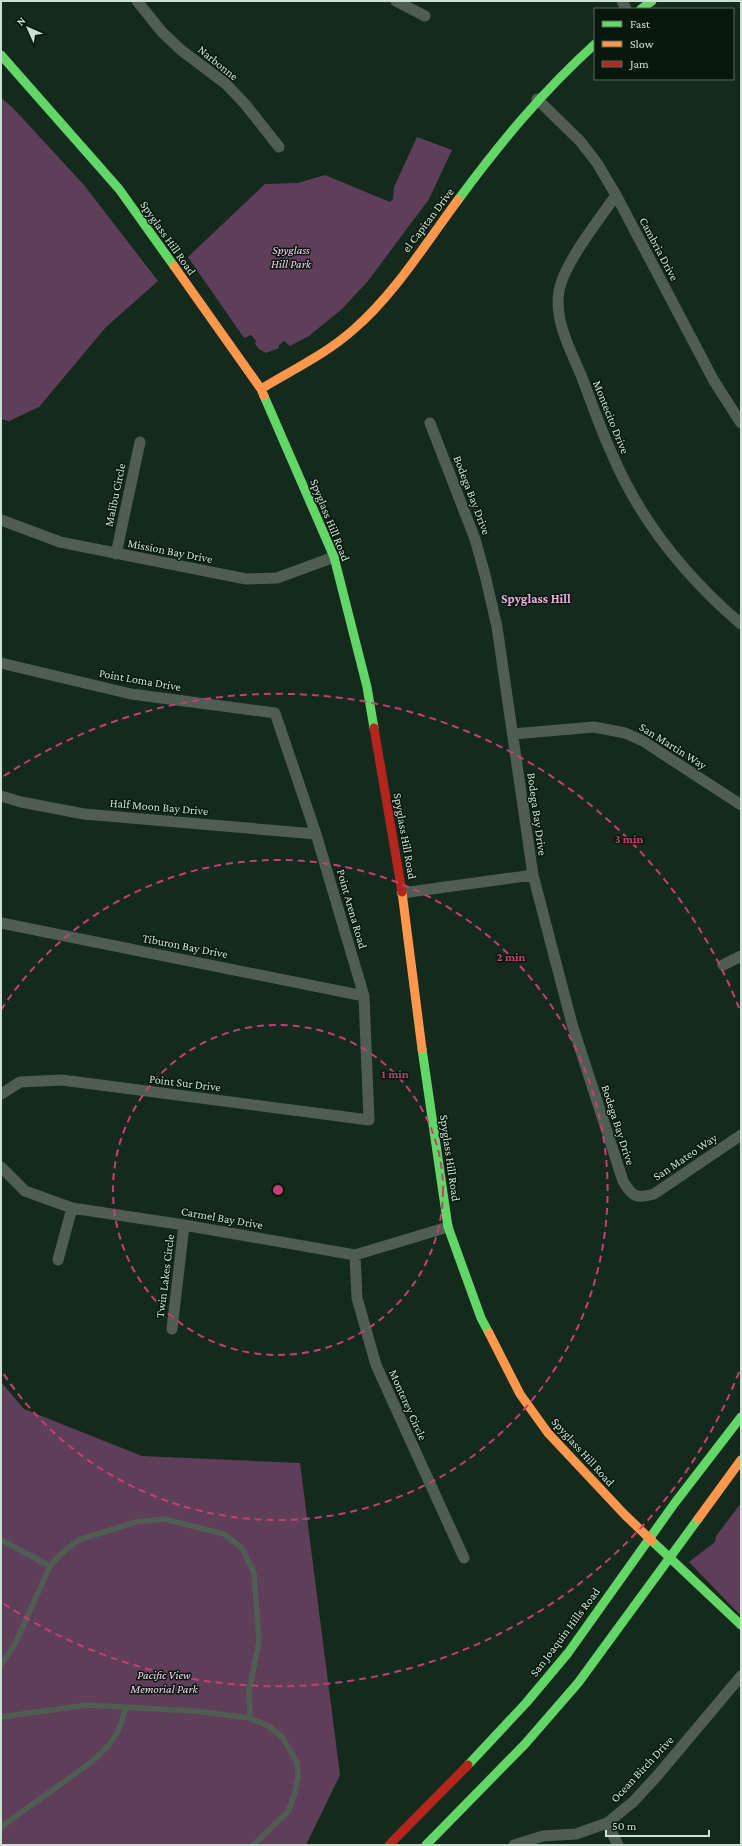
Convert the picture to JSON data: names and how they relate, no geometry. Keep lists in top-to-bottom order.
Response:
{
  "streets": {
    "main road": ["el Capitan Drive", "Spyglass Hill Road", "San Joaquin Hills Road"],
    "street": [
      "Narbonne",
      "Cambria Drive",
      "Montecito Drive",
      "Malibu Circle",
      "Bodega Bay Drive",
      "Mission Bay Drive",
      "Point Loma Drive",
      "San Martin Way",
      "Half Moon Bay Drive",
      "Point Arena Road",
      "Tiburon Bay Drive",
      "Point Sur Drive",
      "San Mateo Way",
      "Carmel Bay Drive",
      "Twin Lakes Circle",
      "Monterey Circle",
      "Ocean Birch Drive"
    ]
  },
  "crossings": [
    ["el Capitan Drive", "Spyglass Hill Road"],
    ["el Capitan Drive", "Cambria Drive"],
    ["Spyglass Hill Road", "Mission Bay Drive"],
    ["Spyglass Hill Road", "Carmel Bay Drive"],
    ["Spyglass Hill Road", "San Joaquin Hills Road"],
    ["Cambria Drive", "Montecito Drive"],
    ["Malibu Circle", "Mission Bay Drive"],
    ["Bodega Bay Drive", "San Martin Way"],
    ["Bodega Bay Drive", "San Mateo Way"],
    ["Point Loma Drive", "Point Arena Road"],
    ["Half Moon Bay Drive", "Point Arena Road"],
    ["Point Arena Road", "Tiburon Bay Drive"],
    ["Point Arena Road", "Point Sur Drive"],
    ["Carmel Bay Drive", "Twin Lakes Circle"],
    ["Carmel Bay Drive", "Monterey Circle"]
  ],
  "districts": ["Spyglass Hill"],
  "parks": ["Spyglass Hill Park", "Pacific View Memorial Park"],
  "legend": ["Fast", "Slow", "Jam"],
  "scale_bar": "50 m",
  "north": "top left",
  "rings": ["3 min", "2 min", "1 min"]
}
